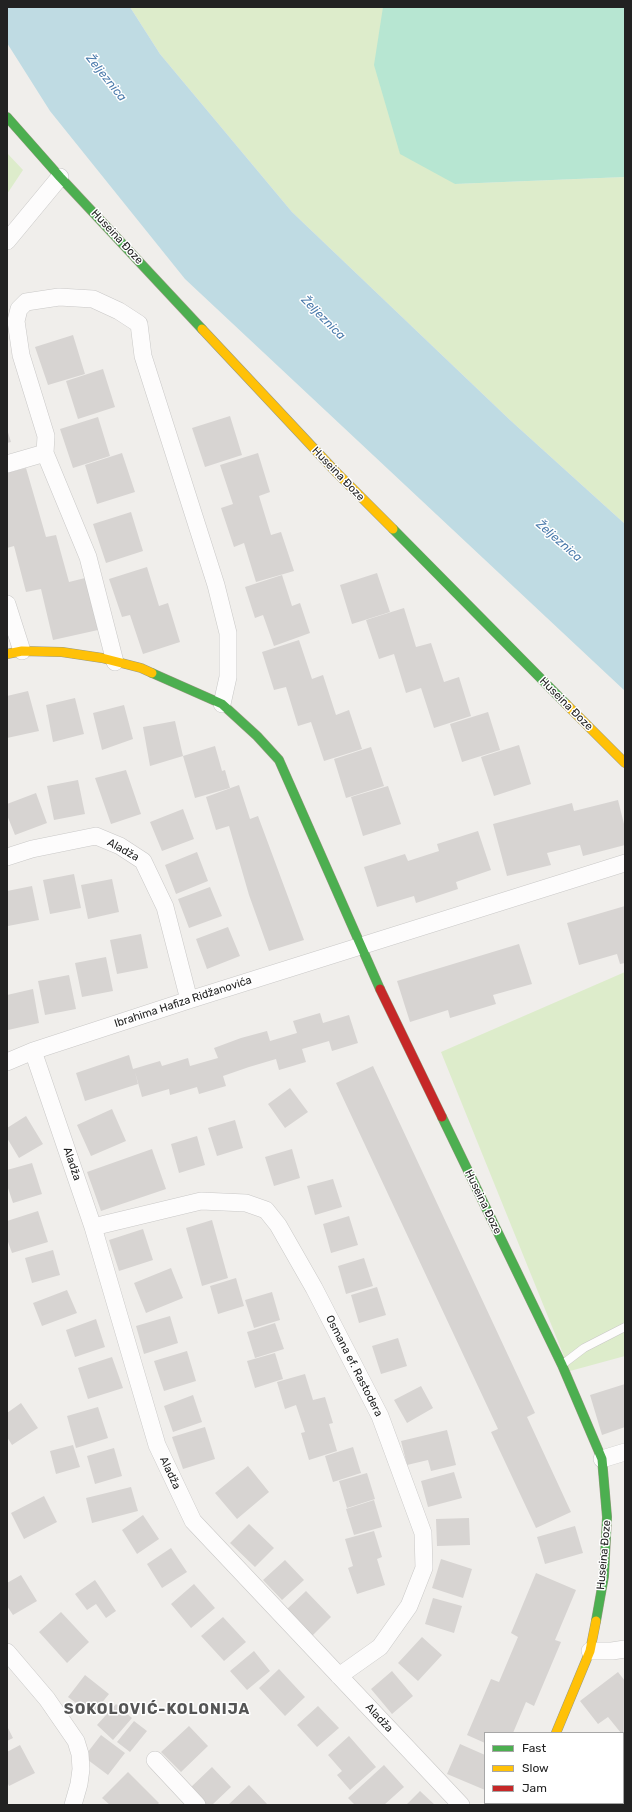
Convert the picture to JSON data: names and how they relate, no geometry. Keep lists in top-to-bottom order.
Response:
{
  "streets": {
    "street": [
      "Huseina Đoze",
      "Aladža",
      "Ibrahima Hafiza Ridžanovića",
      "Osmana ef. Rastodera"
    ]
  },
  "crossings": [
    ["Huseina Đoze", "Ibrahima Hafiza Ridžanovića"],
    ["Aladža", "Ibrahima Hafiza Ridžanovića"],
    ["Aladža", "Osmana ef. Rastodera"]
  ],
  "districts": ["SOKOLOVIĆ-KOLONIJA"],
  "water": ["Željeznica"],
  "legend": ["Fast", "Slow", "Jam"]
}
